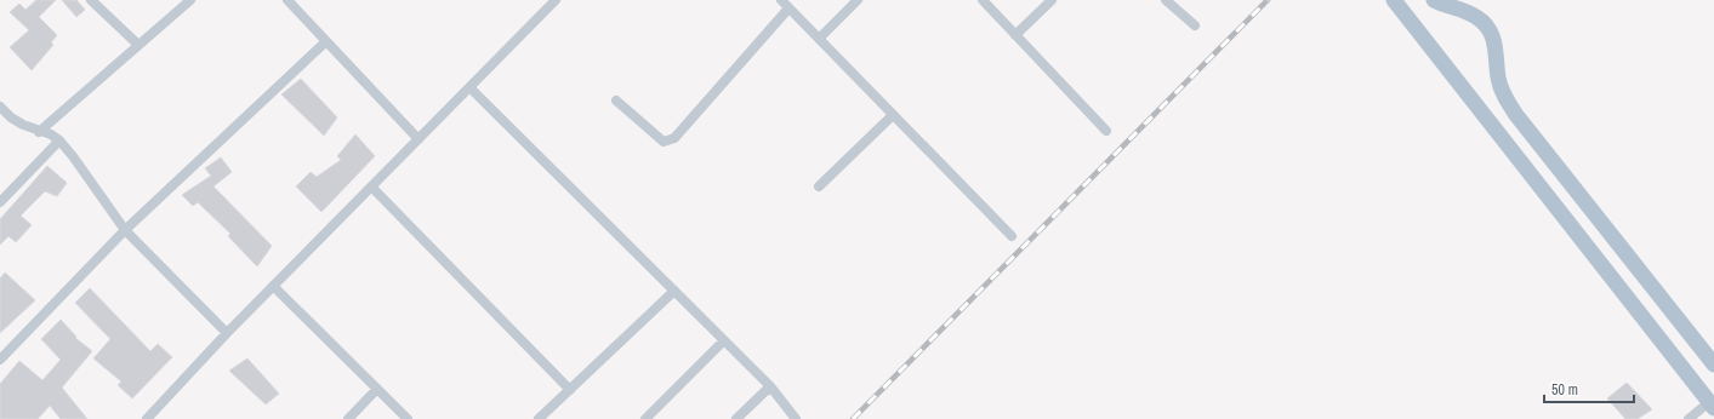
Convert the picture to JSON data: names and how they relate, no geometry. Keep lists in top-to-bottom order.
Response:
{
  "scale_bar": "50 m"
}
